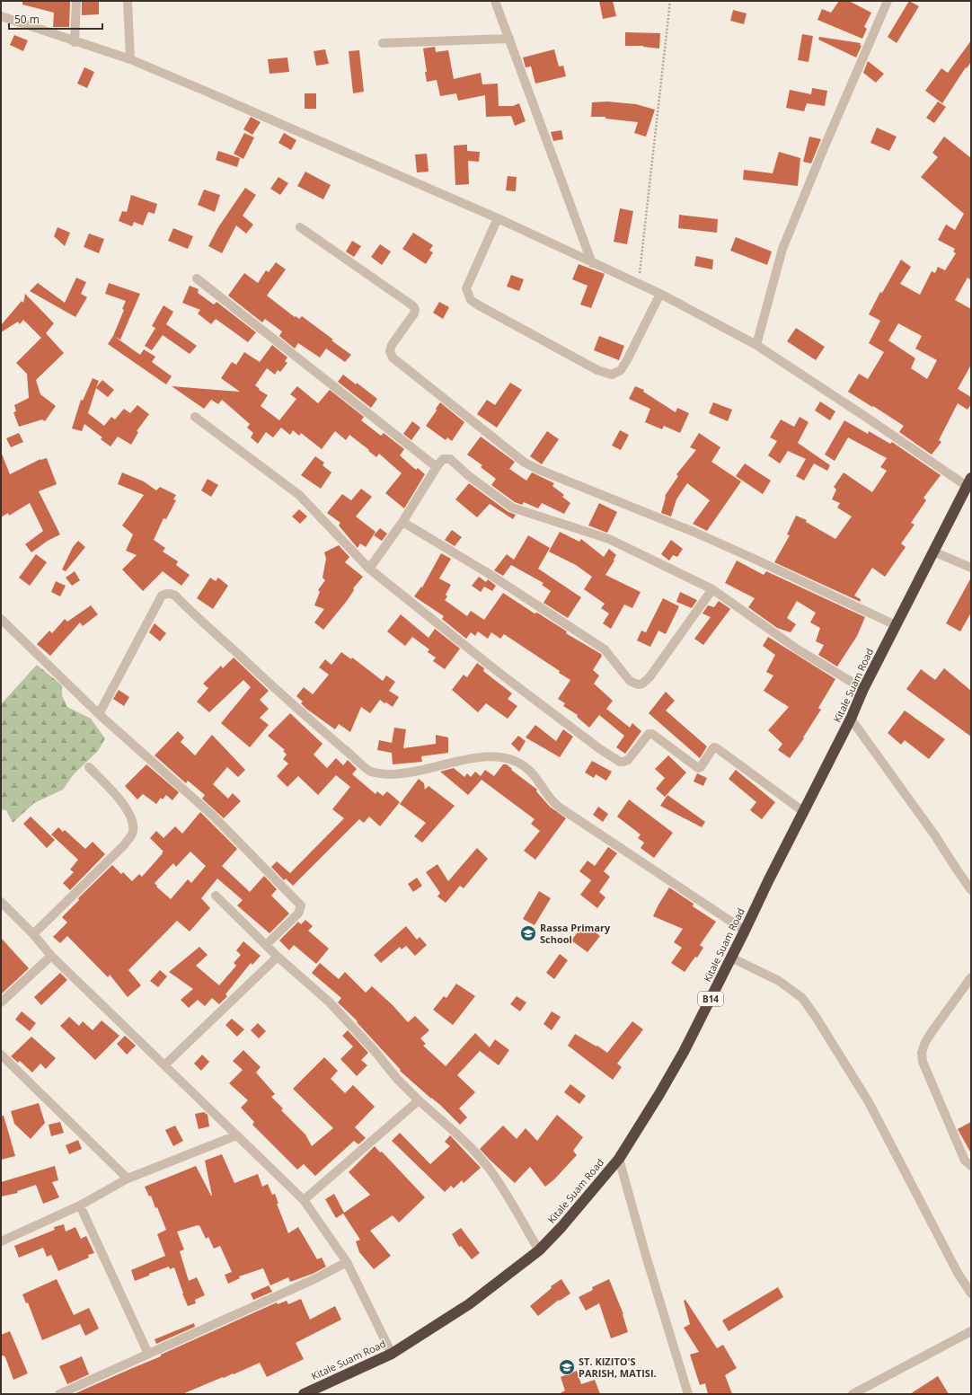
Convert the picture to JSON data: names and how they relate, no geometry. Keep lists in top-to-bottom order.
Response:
{
  "streets": {
    "highway": ["Kitale Suam Road", "B14"]
  },
  "places": {
    "school or university": ["Rassa Primary School", "ST. KIZITO'S PARISH, MATISI."]
  },
  "scale_bar": "50 m"
}
